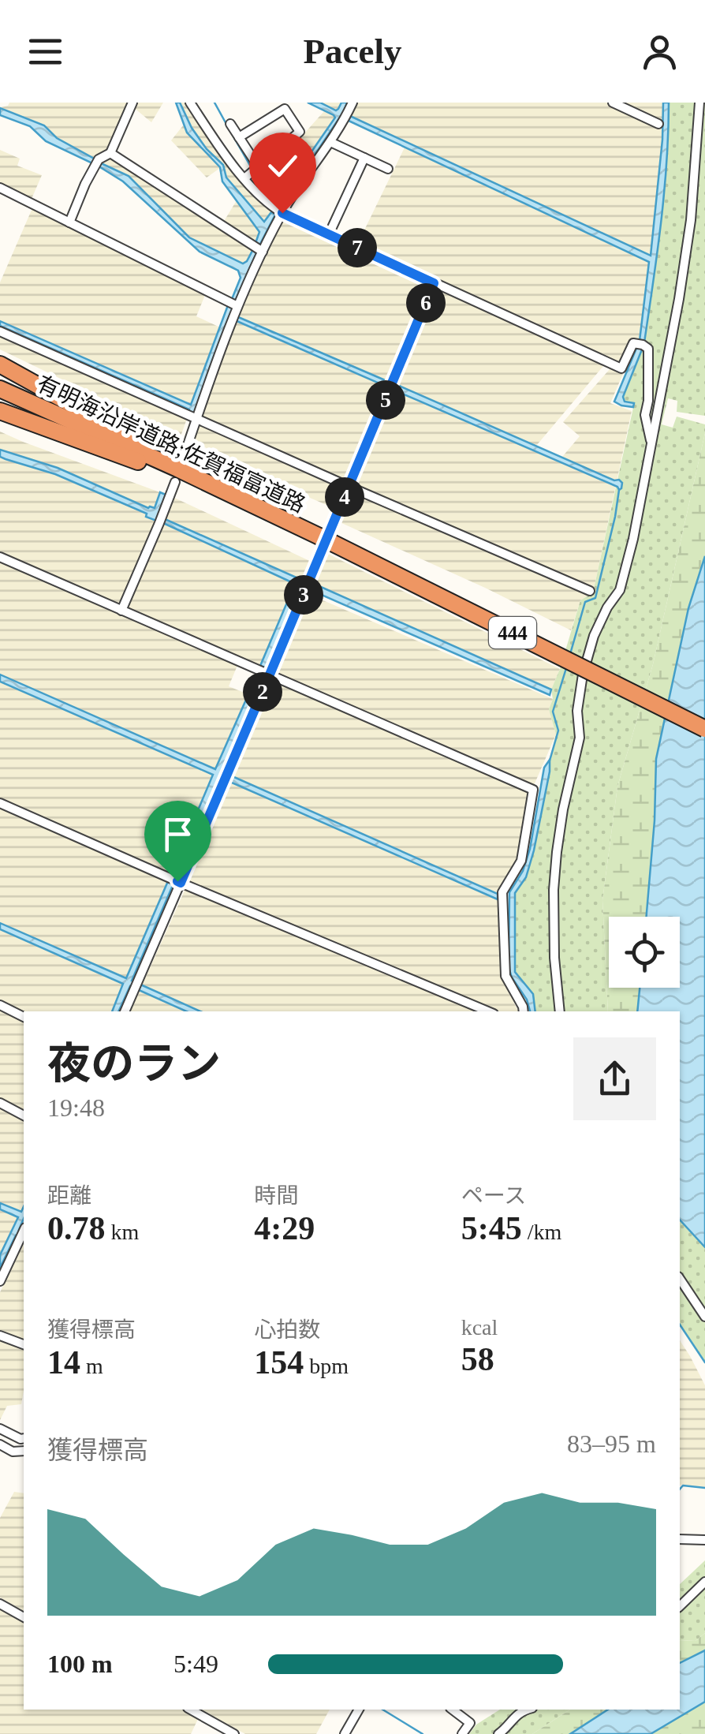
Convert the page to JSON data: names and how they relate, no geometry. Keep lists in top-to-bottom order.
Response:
{
  "streets": {
    "highway": ["有明海沿岸道路;佐賀福富道路", "444"]
  },
  "page": {
    "header": "Pacely",
    "pins": [
      "7",
      "6",
      "5",
      "4",
      "3",
      "2"
    ],
    "heading": ["夜のラン", "19:48"],
    "stats": [
      ["距離", "0.78 km"],
      ["時間", "4:29"],
      ["ペース", "5:45 /km"],
      ["獲得標高", "14 m"],
      ["心拍数", "154 bpm"],
      ["kcal", "58"]
    ],
    "chart": ["獲得標高", "83–95 m"],
    "list": [
      {
        "name": "100 m",
        "note": "5:49"
      }
    ]
  }
}
